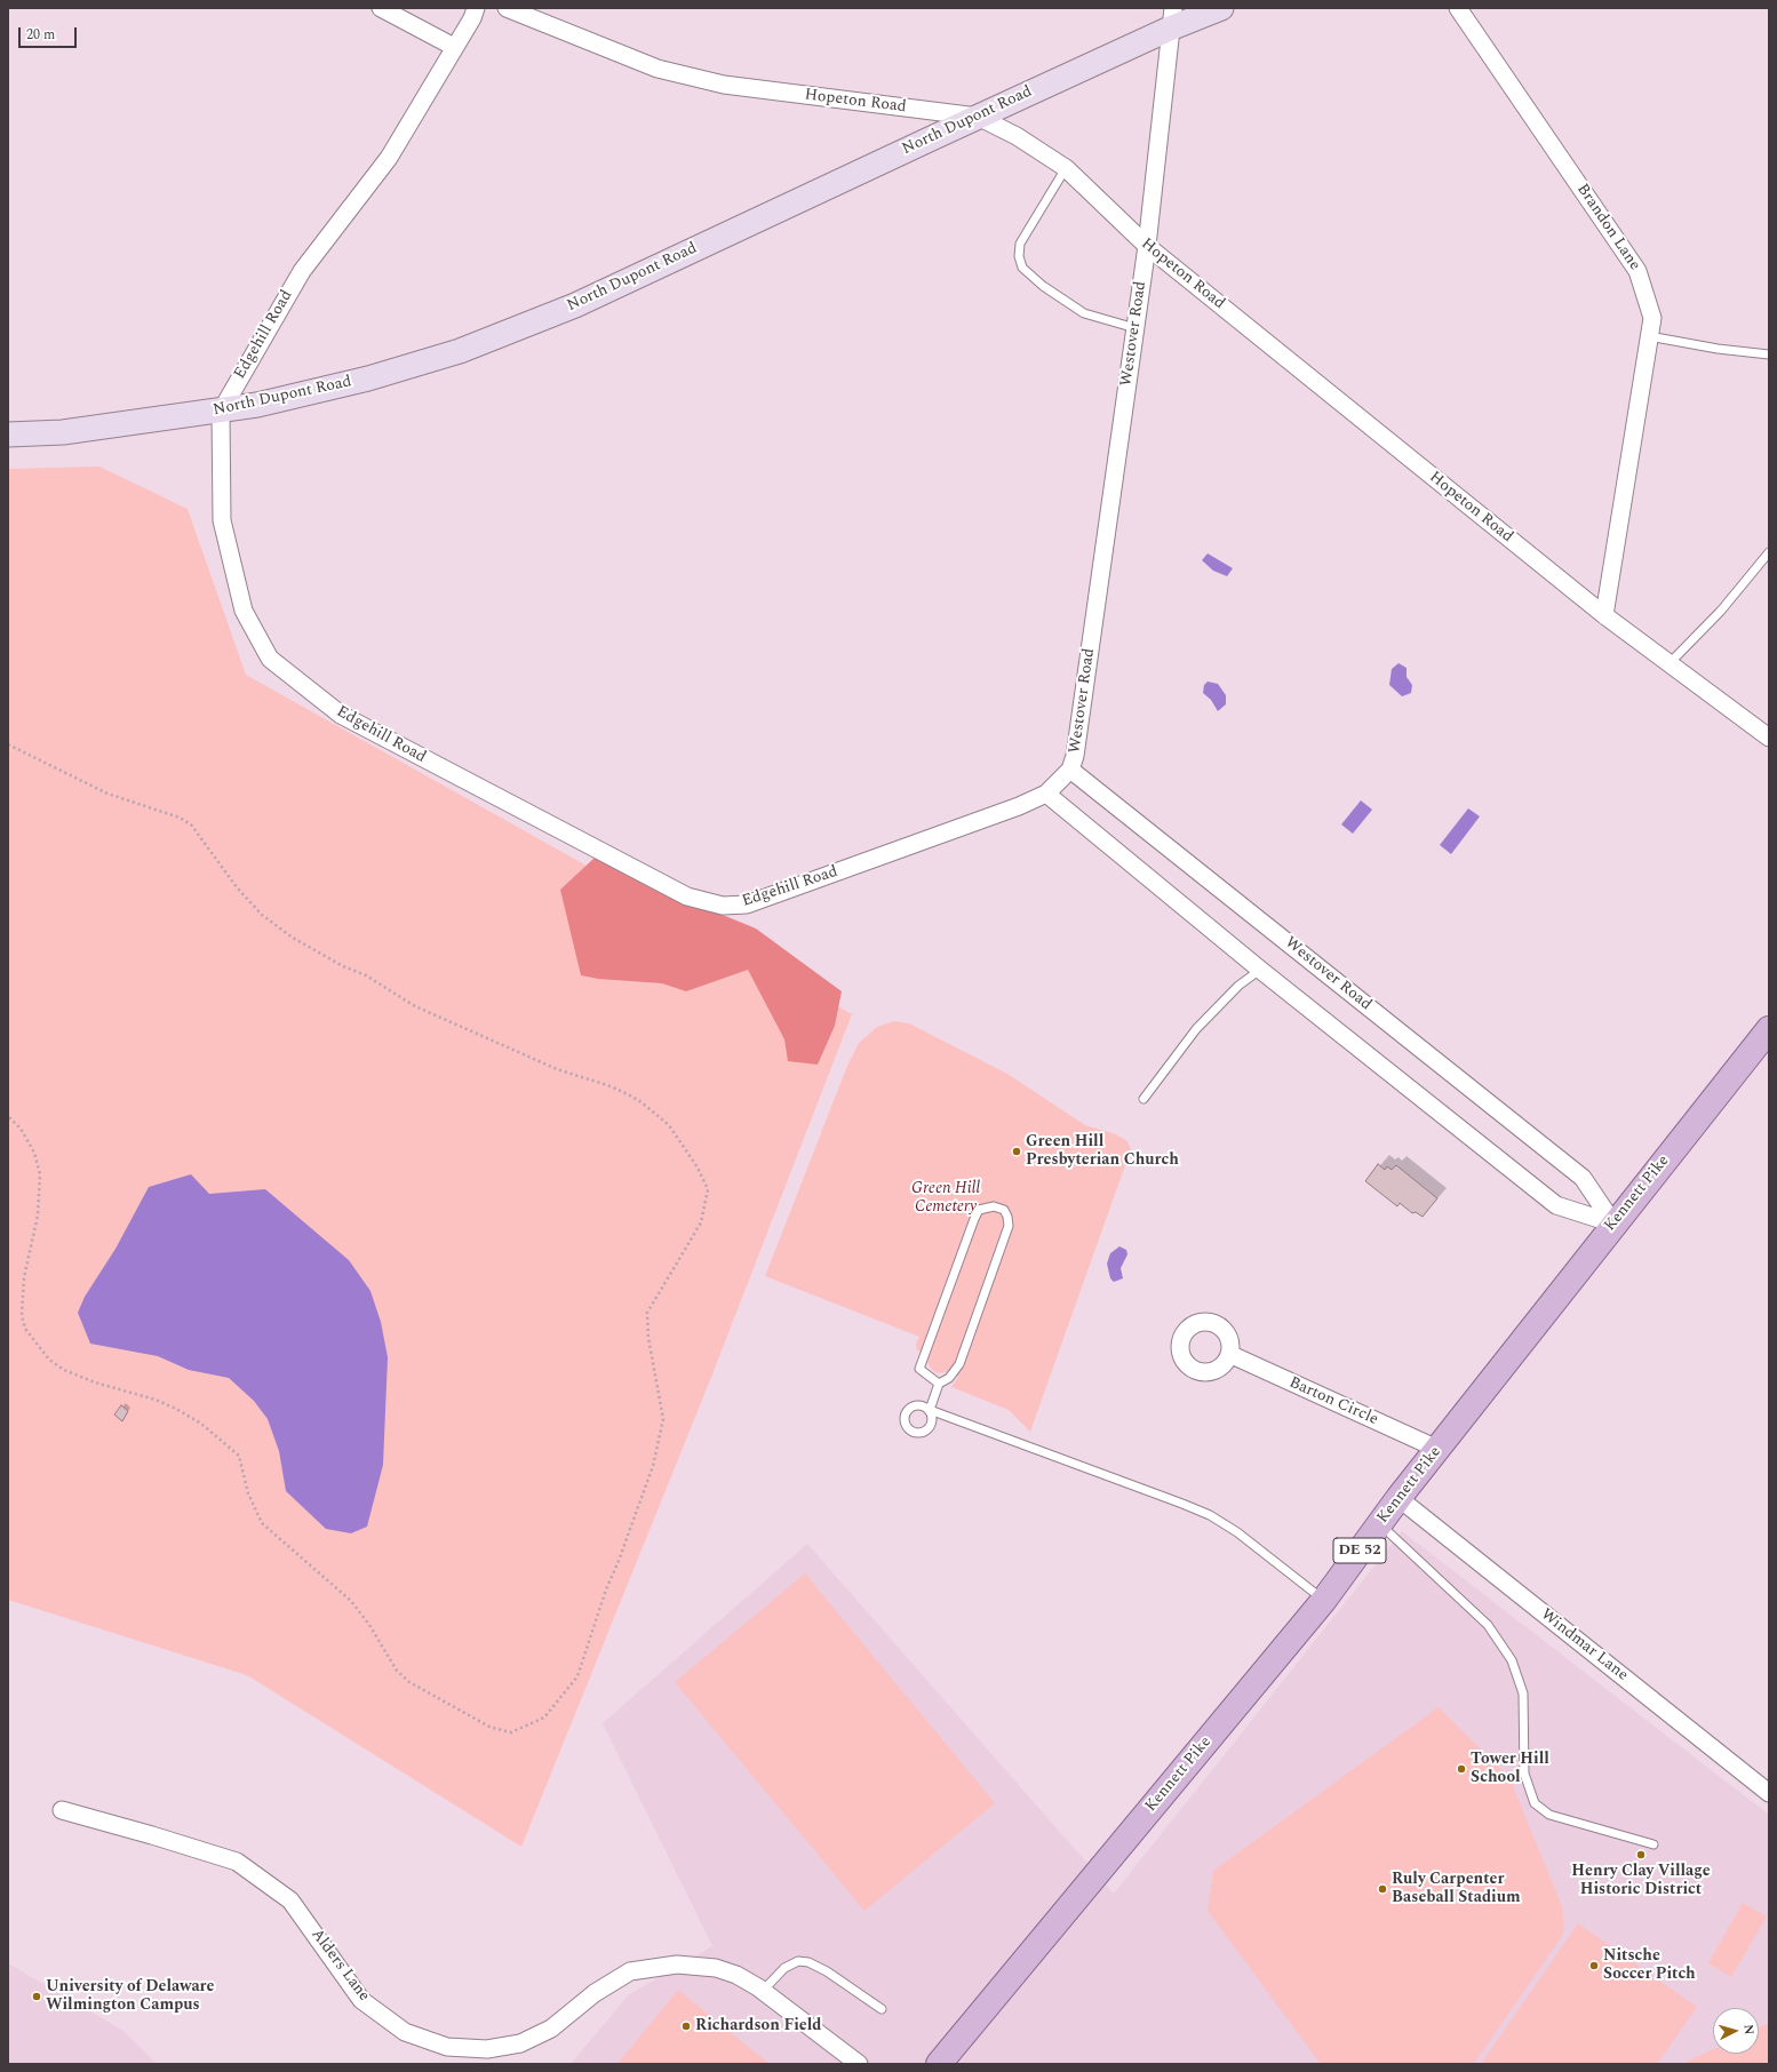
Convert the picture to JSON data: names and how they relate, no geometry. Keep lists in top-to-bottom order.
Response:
{
  "streets": {
    "main road": ["North Dupont Road", "Kennett Pike", "DE 52"],
    "street": [
      "Hopeton Road",
      "Brandon Lane",
      "Westover Road",
      "Edgehill Road",
      "Barton Circle",
      "Windmar Lane",
      "Alders Lane"
    ]
  },
  "crossings": [
    ["Hopeton Road", "North Dupont Road"],
    ["Hopeton Road", "Brandon Lane"],
    ["Hopeton Road", "Westover Road"],
    ["North Dupont Road", "Westover Road"],
    ["North Dupont Road", "Edgehill Road"],
    ["Westover Road", "Edgehill Road"],
    ["Westover Road", "Kennett Pike"],
    ["Kennett Pike", "Barton Circle"],
    ["Kennett Pike", "Windmar Lane"]
  ],
  "parks": ["Green Hill Cemetery"],
  "places": [
    "Green Hill Presbyterian Church",
    "Tower Hill School",
    "Henry Clay Village Historic District",
    "Ruly Carpenter Baseball Stadium",
    "Nitsche Soccer Pitch",
    "University of Delaware Wilmington Campus",
    "Richardson Field"
  ],
  "scale_bar": "20 m",
  "north": "right"
}
